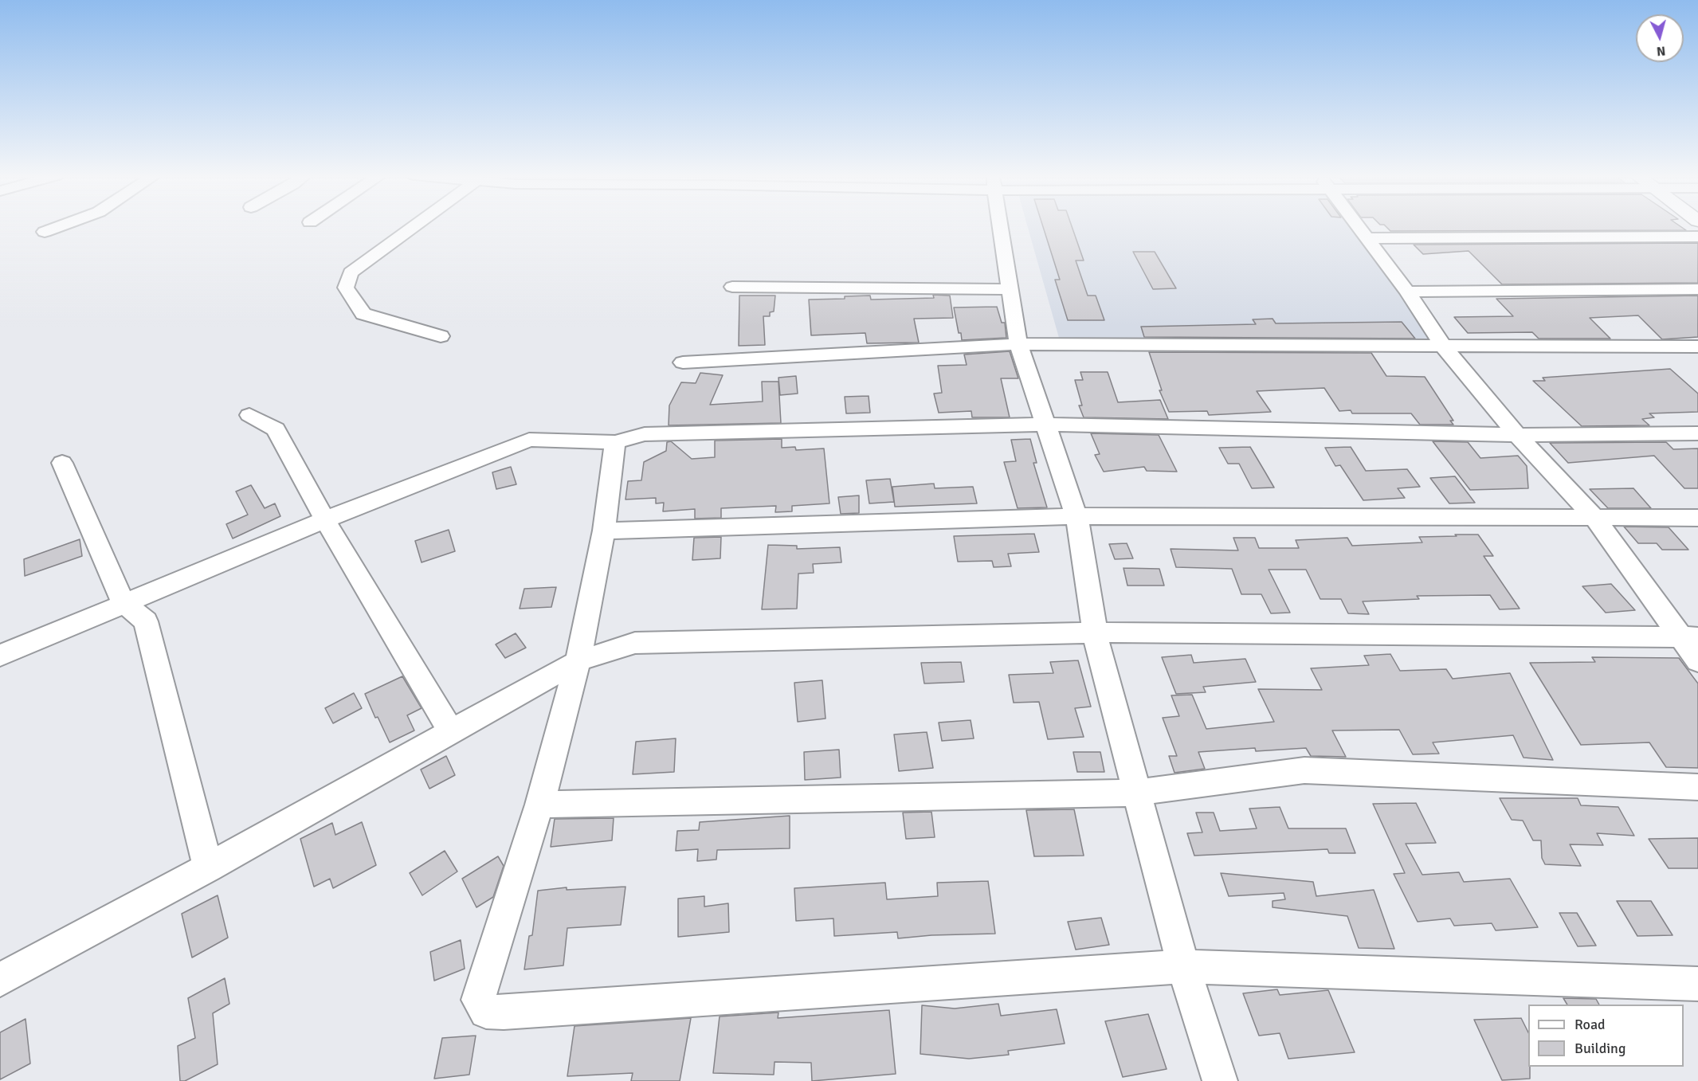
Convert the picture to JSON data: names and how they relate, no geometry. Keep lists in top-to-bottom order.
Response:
{
  "legend": ["Road", "Building"],
  "north": "bottom"
}
